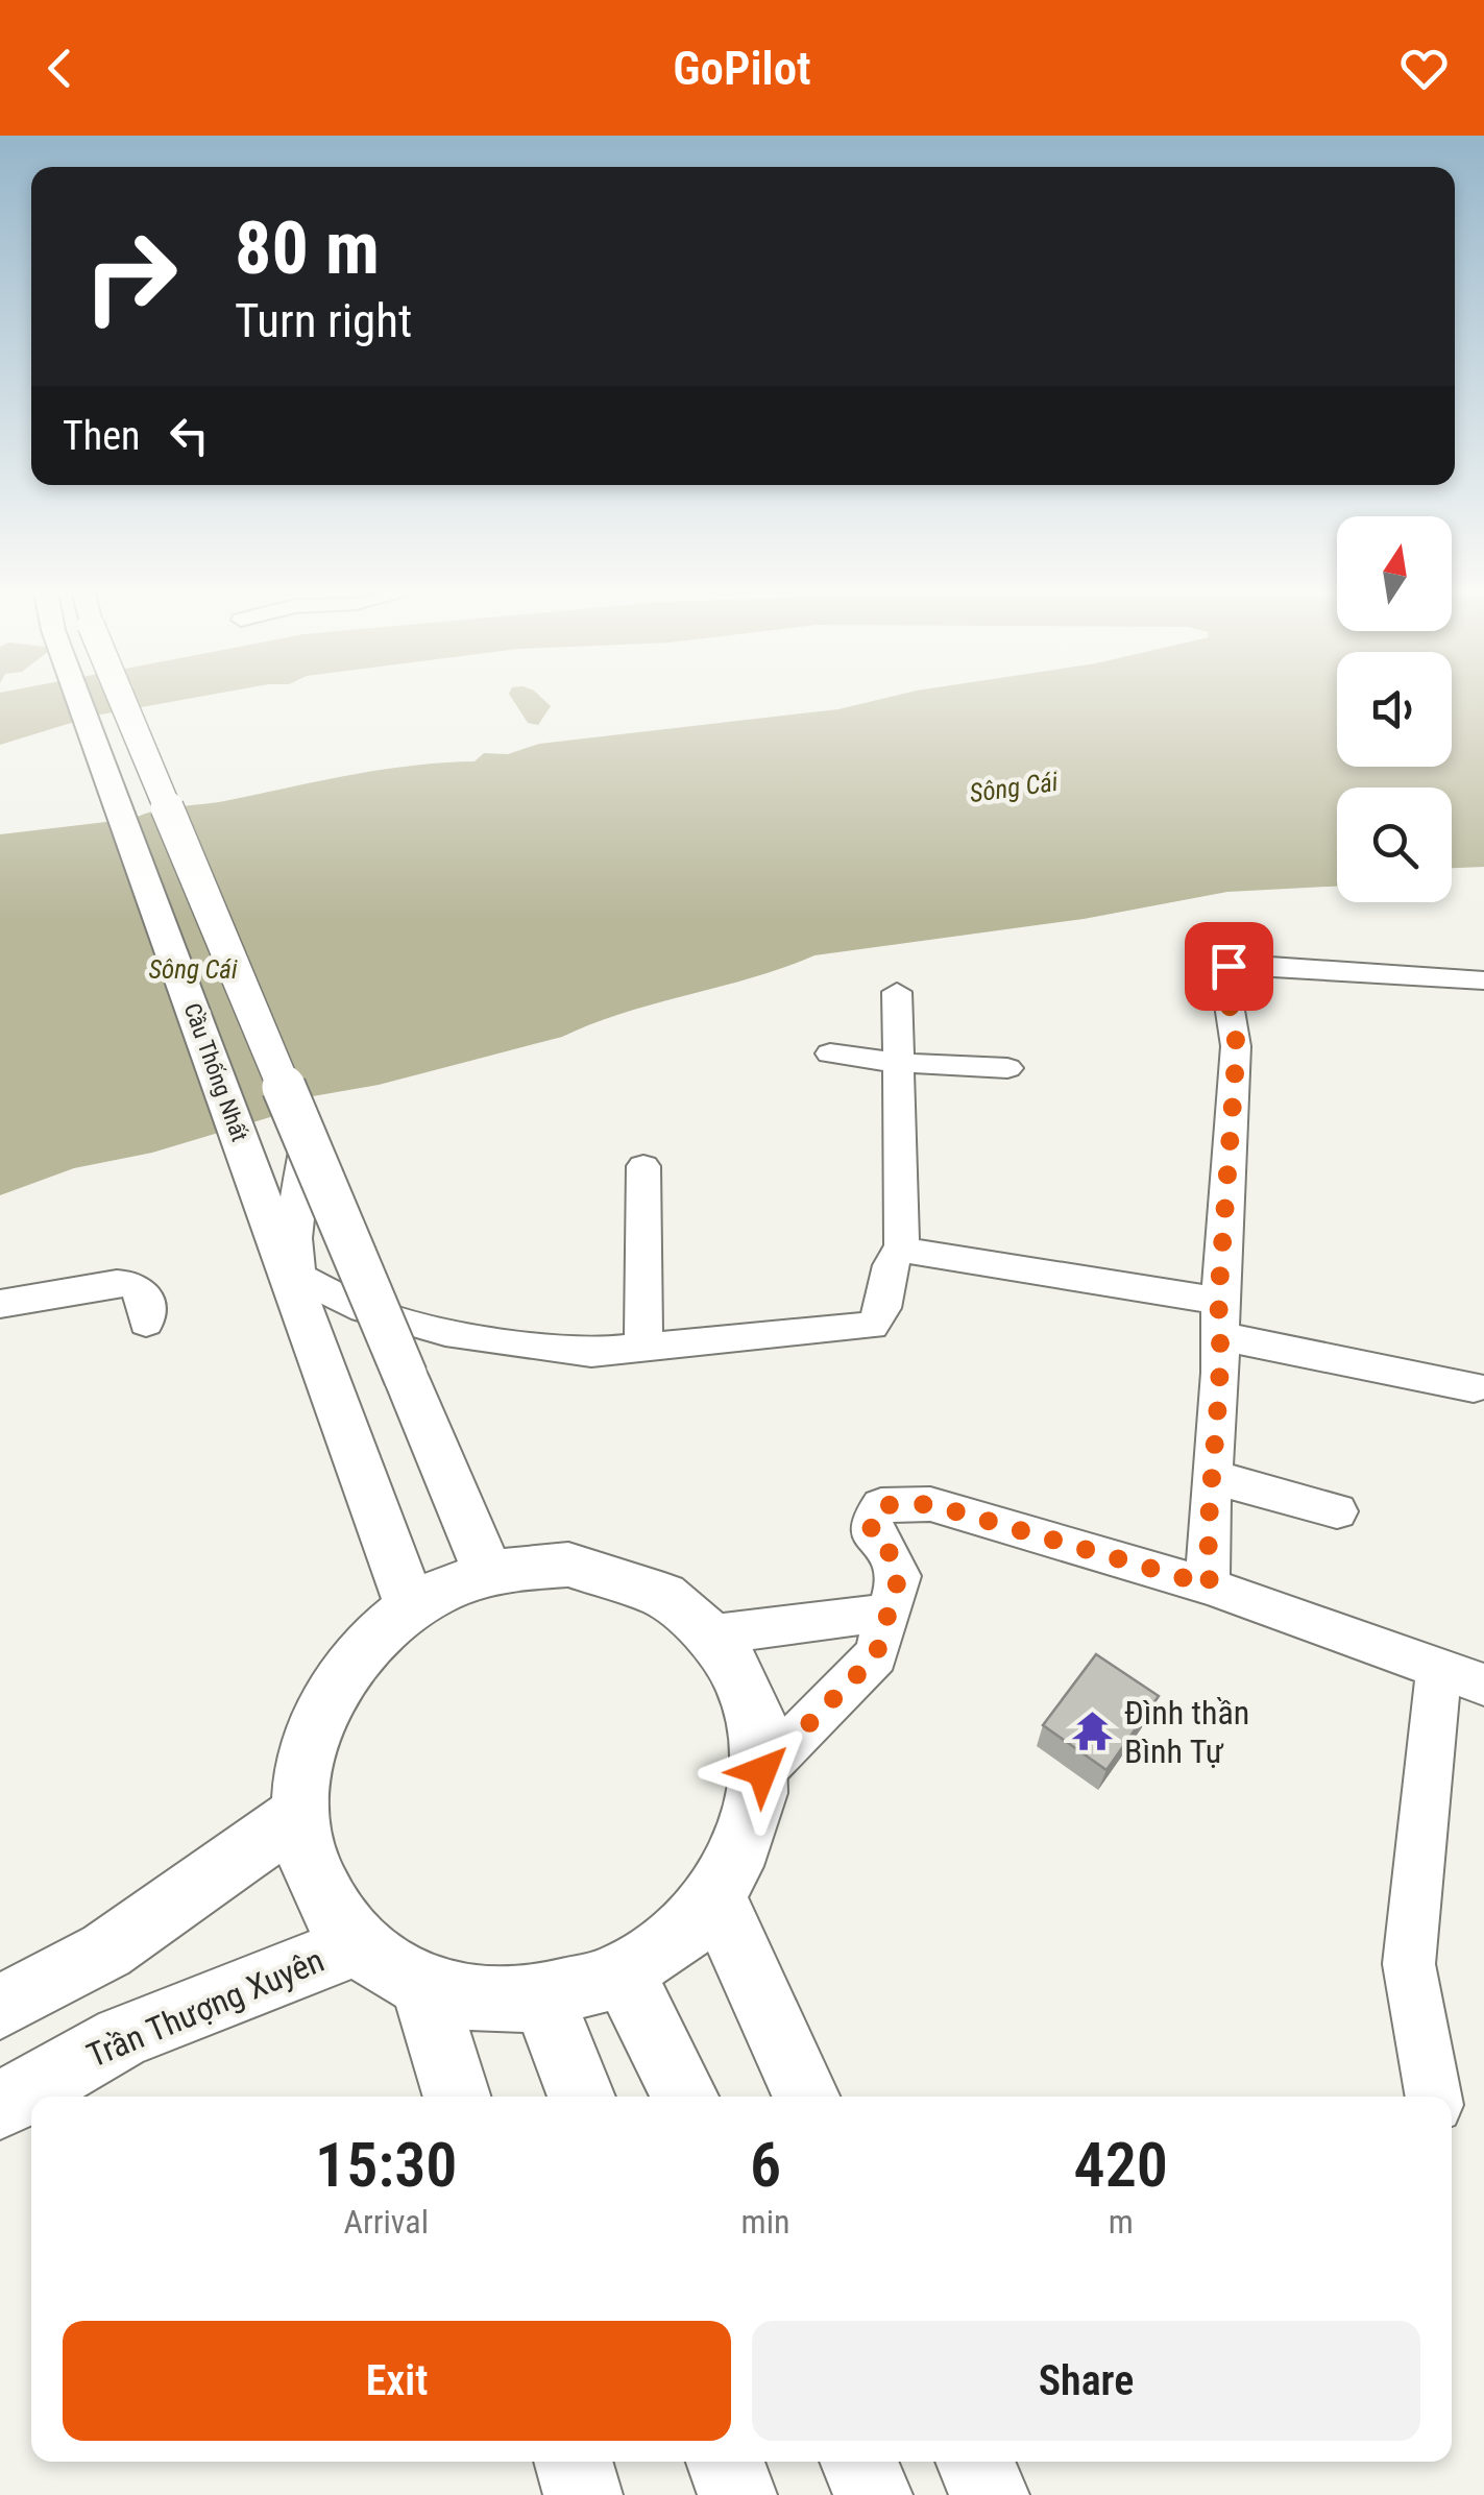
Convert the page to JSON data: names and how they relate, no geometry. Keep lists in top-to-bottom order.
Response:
{
  "streets": {
    "main road": ["Cầu Thống Nhất", "Trần Thượng Xuyên"]
  },
  "water": ["Sông Cái"],
  "places": {
    "temple": ["Đình thần Bình Tự"]
  },
  "north": "top",
  "page": {
    "header": "GoPilot",
    "turn": ["80 m", "Turn right"],
    "then": "Then",
    "eta": [
      "15:30",
      "Arrival",
      "6",
      "min",
      "420",
      "m"
    ],
    "buttons": ["Exit", "Share"]
  }
}
